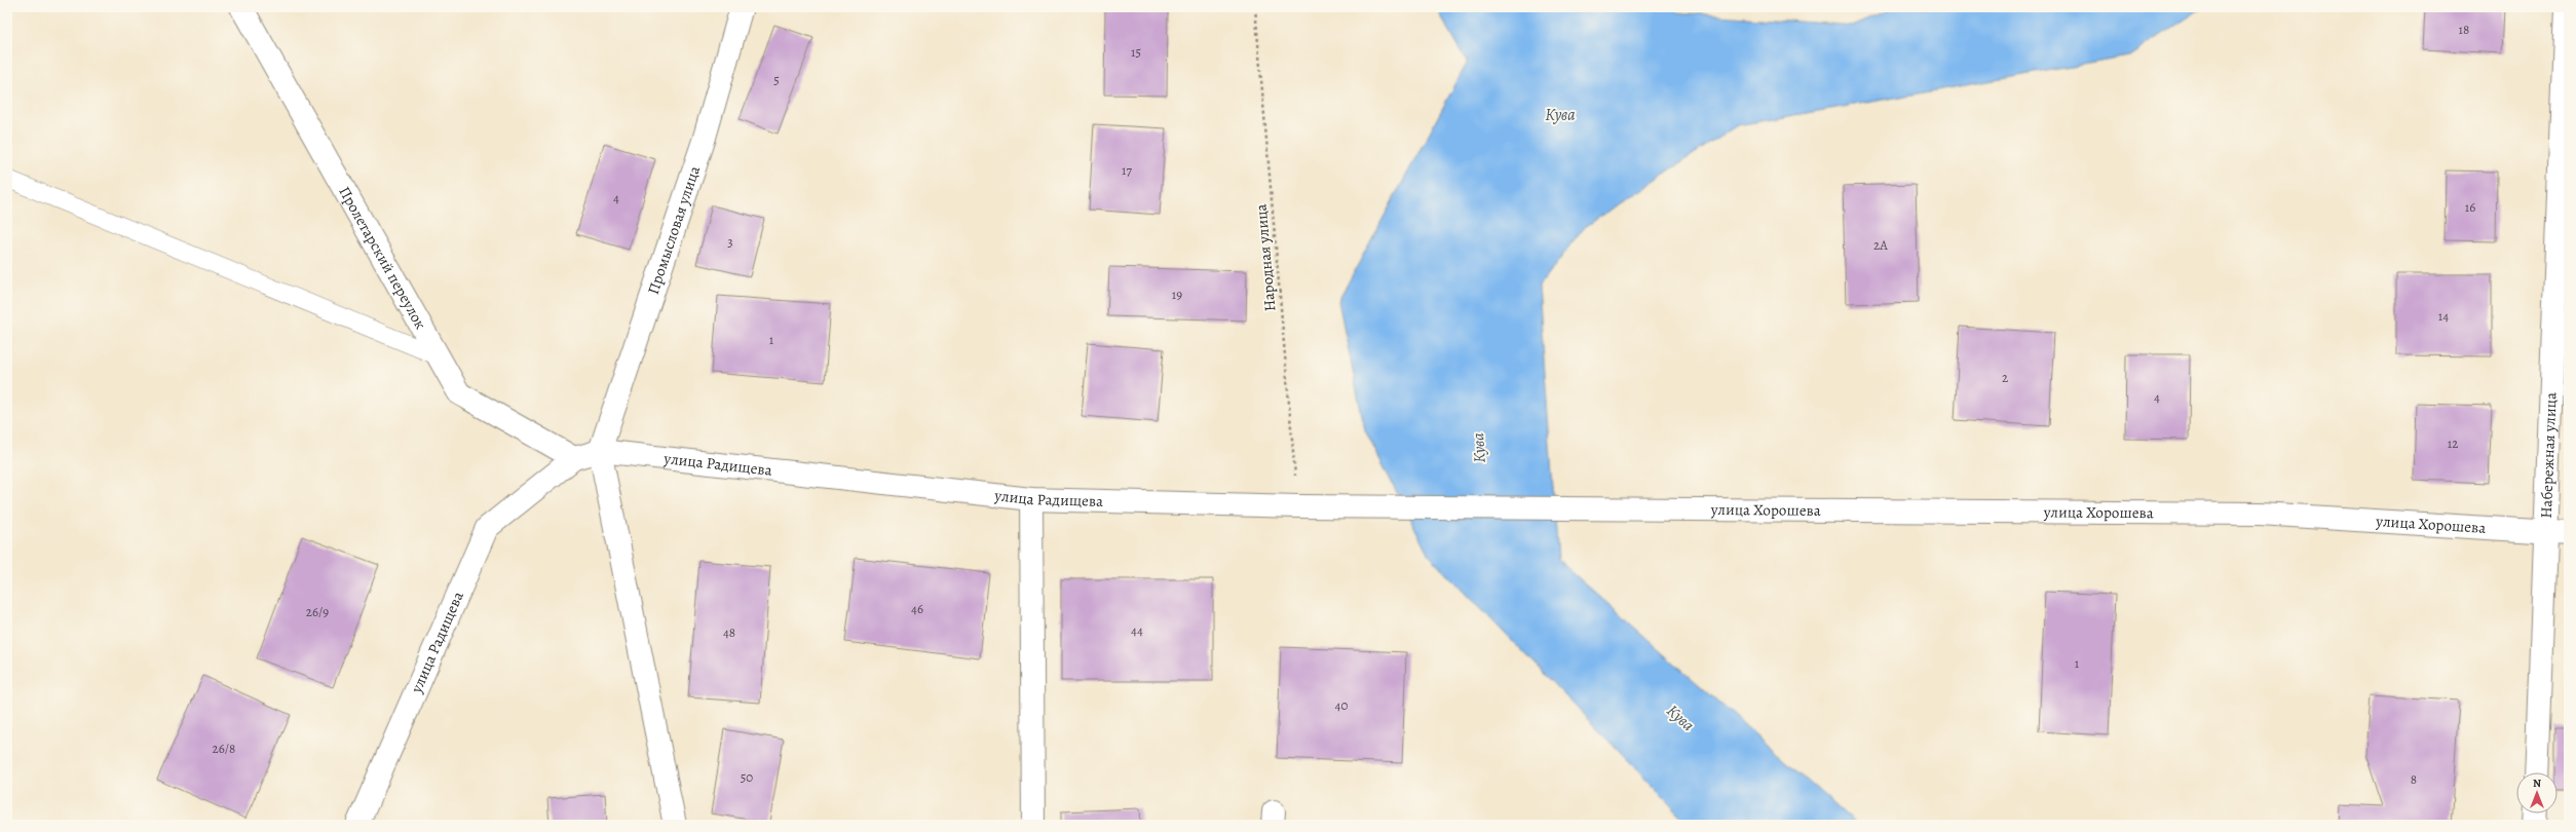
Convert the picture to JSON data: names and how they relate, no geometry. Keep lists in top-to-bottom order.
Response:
{
  "streets": {
    "street": [
      "Промысловая улица",
      "Пролетарский переулок",
      "Набережная улица",
      "улица Радищева",
      "улица Хорошева"
    ],
    "path": ["Народная улица"]
  },
  "crossings": [
    ["Промысловая улица", "улица Радищева"],
    ["Пролетарский переулок", "улица Радищева"],
    ["Народная улица", "улица Радищева"],
    ["Набережная улица", "улица Хорошева"],
    ["улица Радищева", "улица Хорошева"]
  ],
  "water": ["Кува"],
  "house_numbers": [
    "18",
    "15",
    "5",
    "17",
    "4",
    "16",
    "3",
    "2А",
    "19",
    "14",
    "1",
    "2",
    "4",
    "12",
    "46",
    "26/9",
    "44",
    "48",
    "1",
    "40",
    "26/8",
    "50",
    "8"
  ],
  "north": "top"
}
